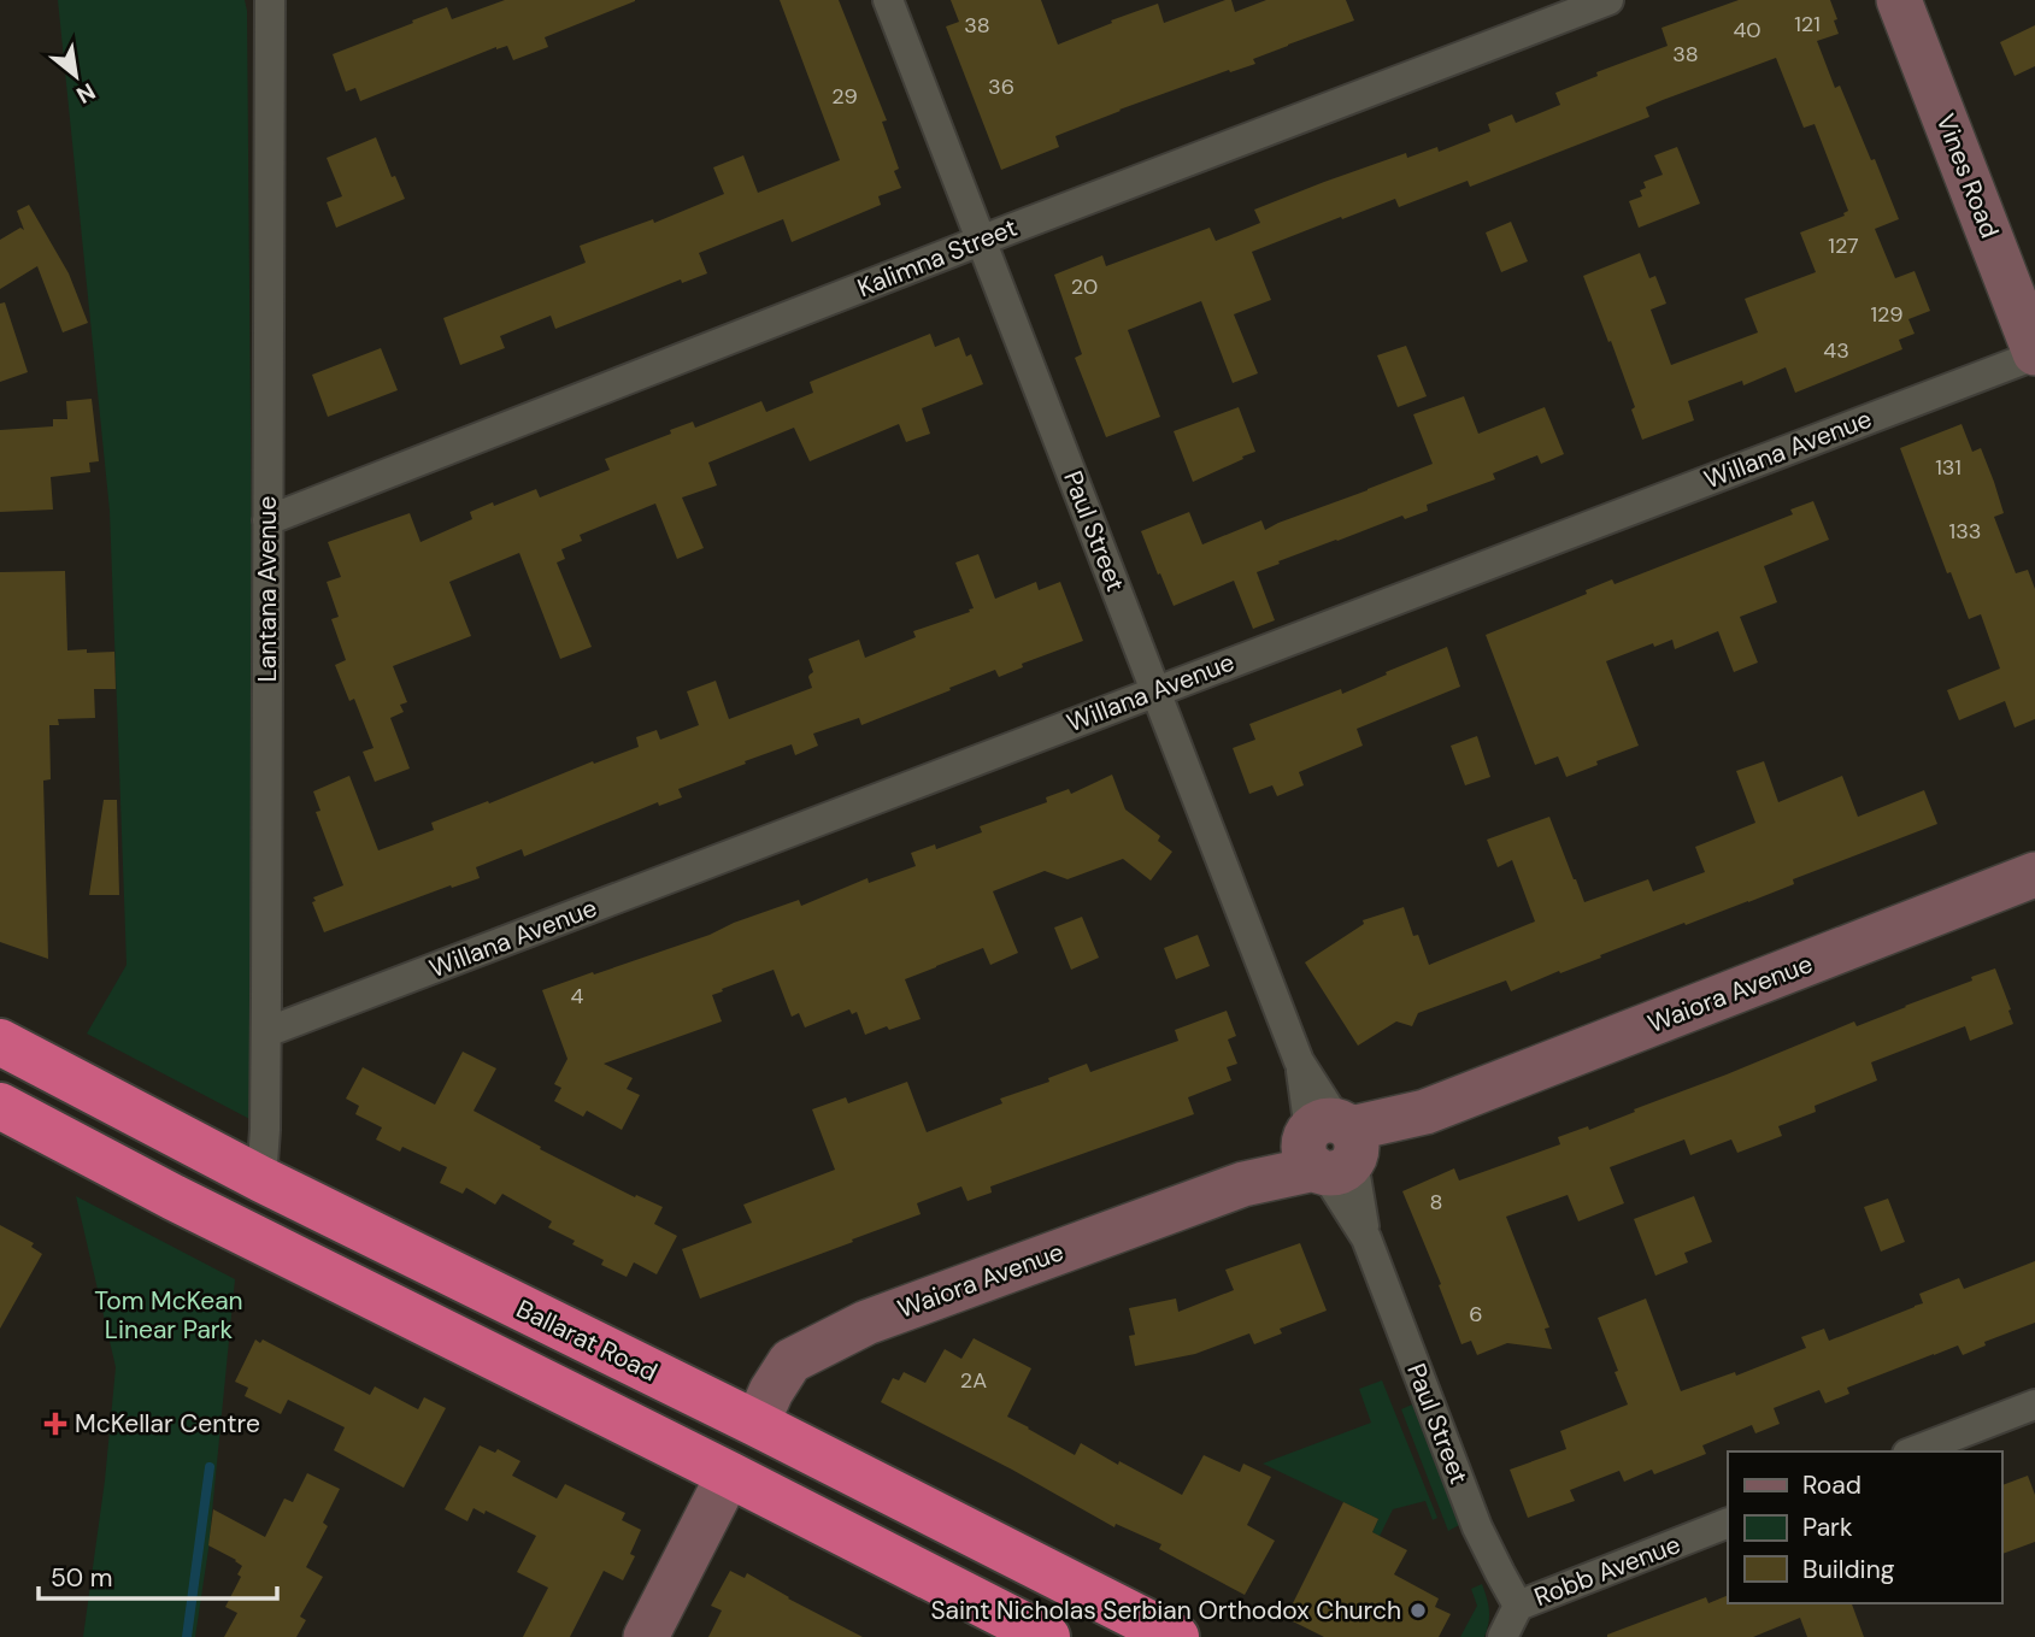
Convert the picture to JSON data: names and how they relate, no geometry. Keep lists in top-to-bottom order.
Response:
{
  "streets": {
    "highway": ["Ballarat Road"],
    "street": [
      "Vines Road",
      "Kalimna Street",
      "Willana Avenue",
      "Paul Street",
      "Lantana Avenue",
      "Waiora Avenue",
      "Robb Avenue"
    ]
  },
  "crossings": [
    ["Vines Road", "Willana Avenue"],
    ["Kalimna Street", "Paul Street"],
    ["Kalimna Street", "Lantana Avenue"],
    ["Willana Avenue", "Paul Street"],
    ["Willana Avenue", "Lantana Avenue"],
    ["Paul Street", "Waiora Avenue"],
    ["Paul Street", "Robb Avenue"],
    ["Lantana Avenue", "Ballarat Road"],
    ["Waiora Avenue", "Ballarat Road"]
  ],
  "parks": ["Tom McKean Linear Park"],
  "places": {
    "health": ["McKellar Centre"],
    "other": ["Saint Nicholas Serbian Orthodox Church"]
  },
  "house_numbers": [
    "121",
    "38",
    "40",
    "38",
    "36",
    "29",
    "127",
    "20",
    "129",
    "43",
    "131",
    "133",
    "4",
    "8",
    "6",
    "2A"
  ],
  "legend": ["Road", "Park", "Building"],
  "scale_bar": "50 m",
  "north": "bottom right"
}
